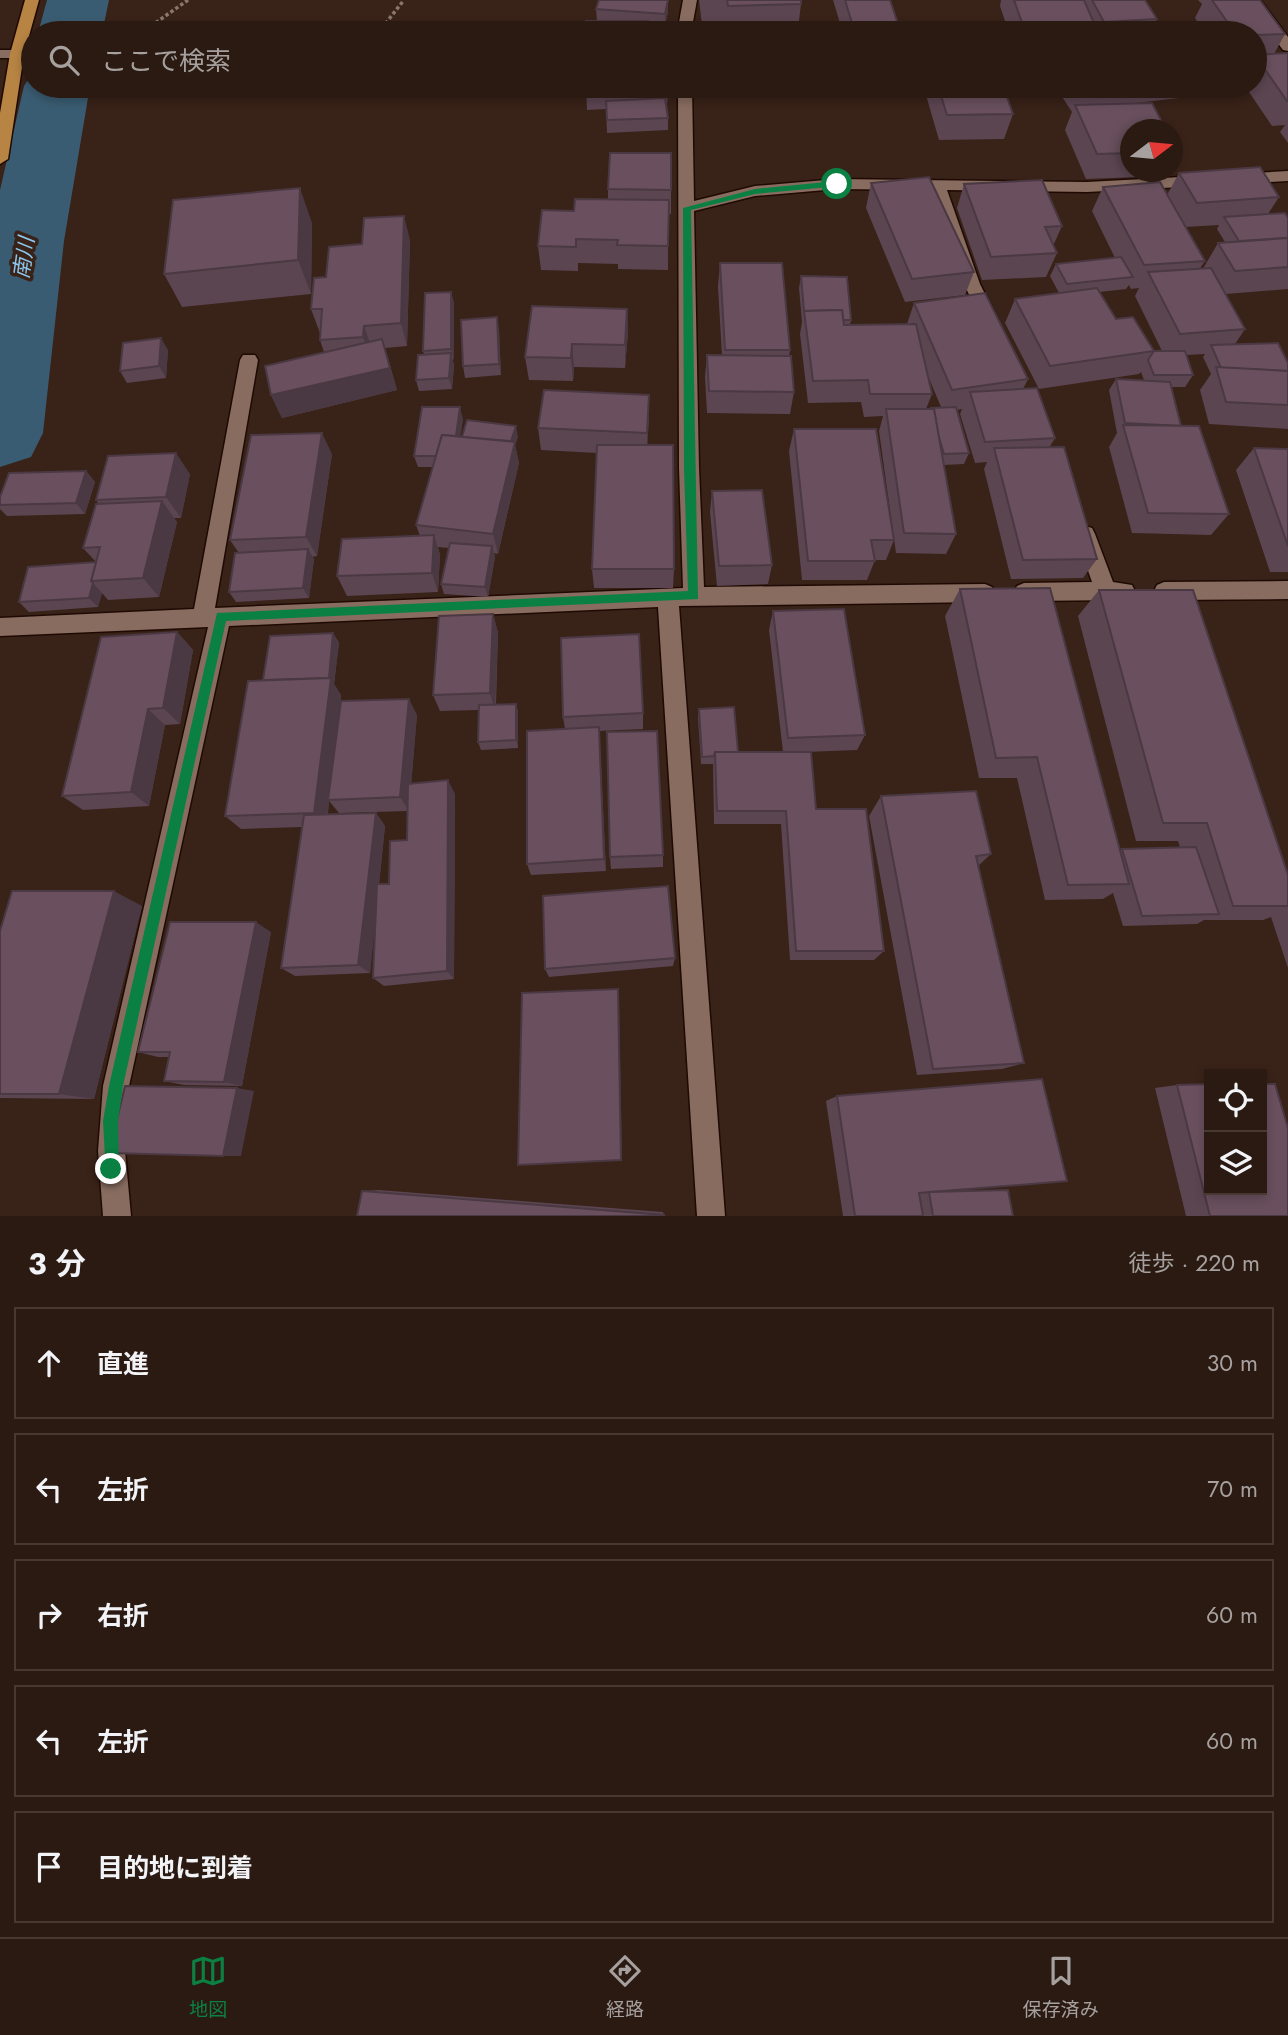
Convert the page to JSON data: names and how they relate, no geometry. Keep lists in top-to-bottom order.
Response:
{
  "water": ["南川"],
  "north": "right",
  "page": {
    "search": "ここで検索",
    "heading": ["3 分", "徒歩 · 220 m"],
    "list": [
      ["直進", "30 m"],
      ["左折", "70 m"],
      ["右折", "60 m"],
      ["左折", "60 m"],
      "目的地に到着"
    ],
    "nav": ["地図", "経路", "保存済み"]
  }
}
